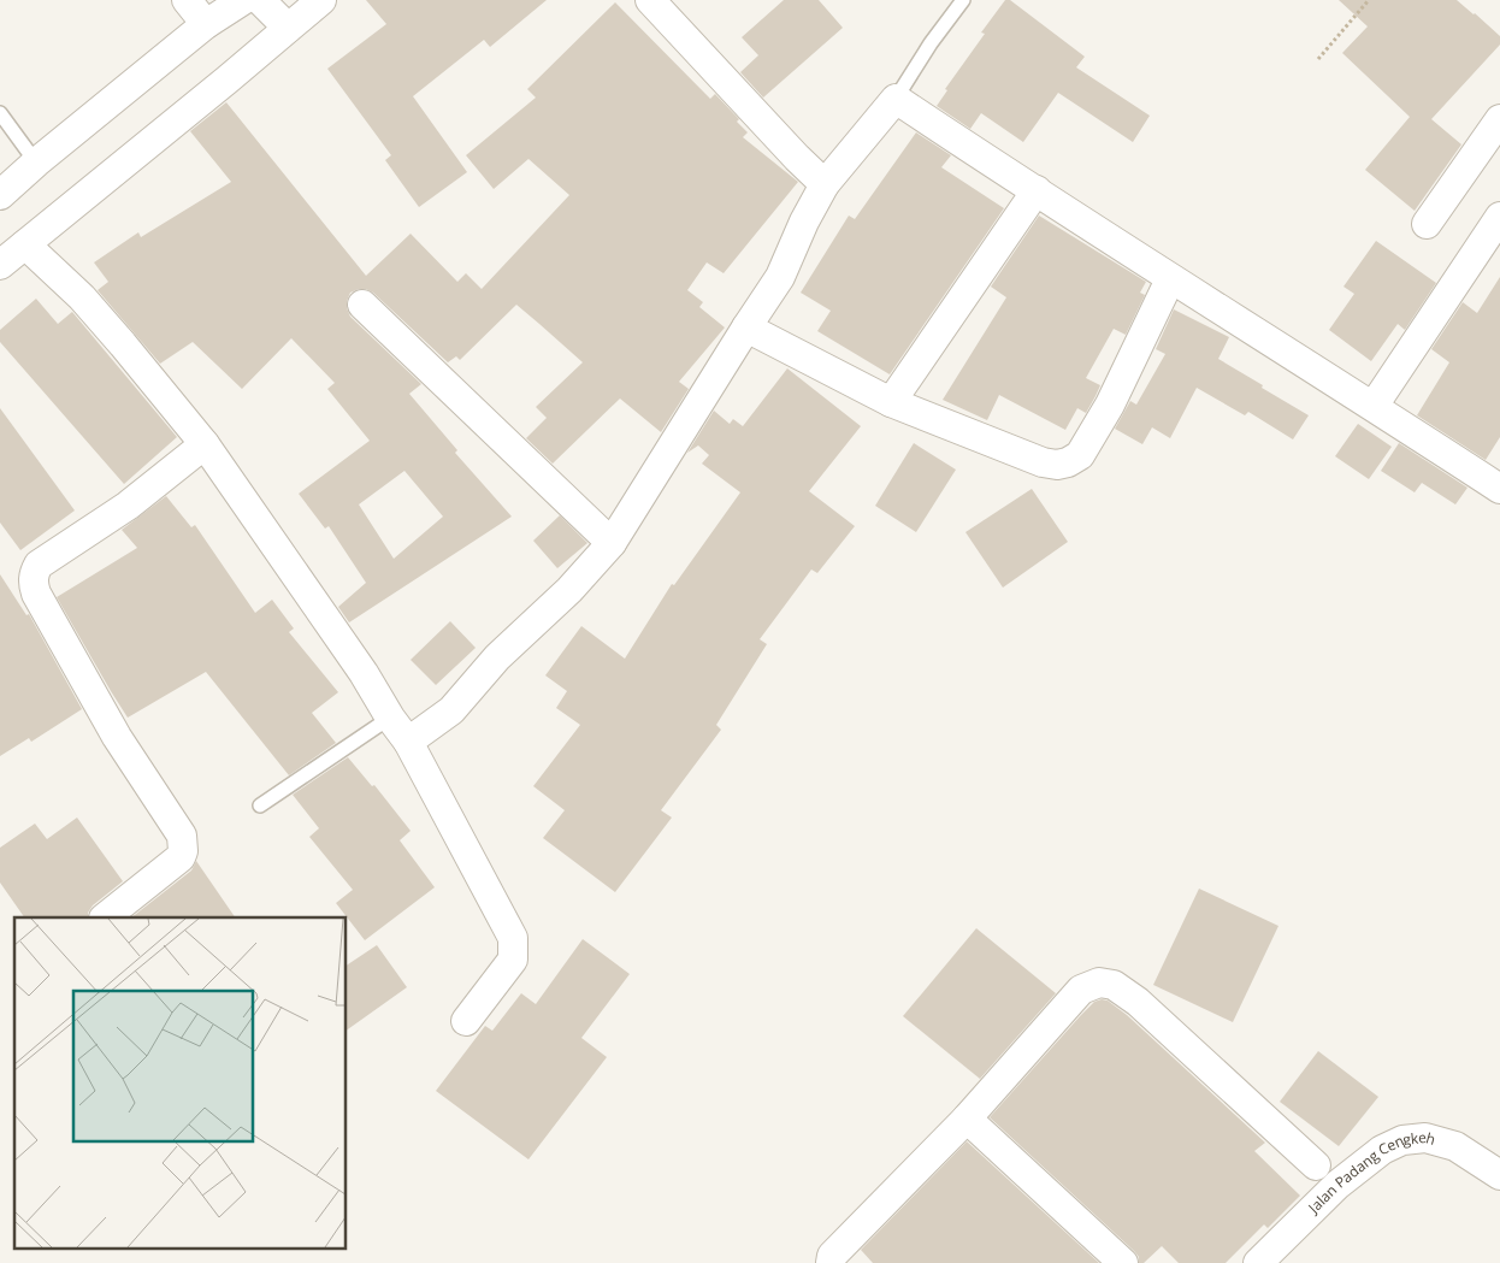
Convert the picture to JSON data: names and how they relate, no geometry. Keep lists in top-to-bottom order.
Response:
{
  "streets": {
    "street": ["Jalan Padang Cengkeh"]
  }
}
